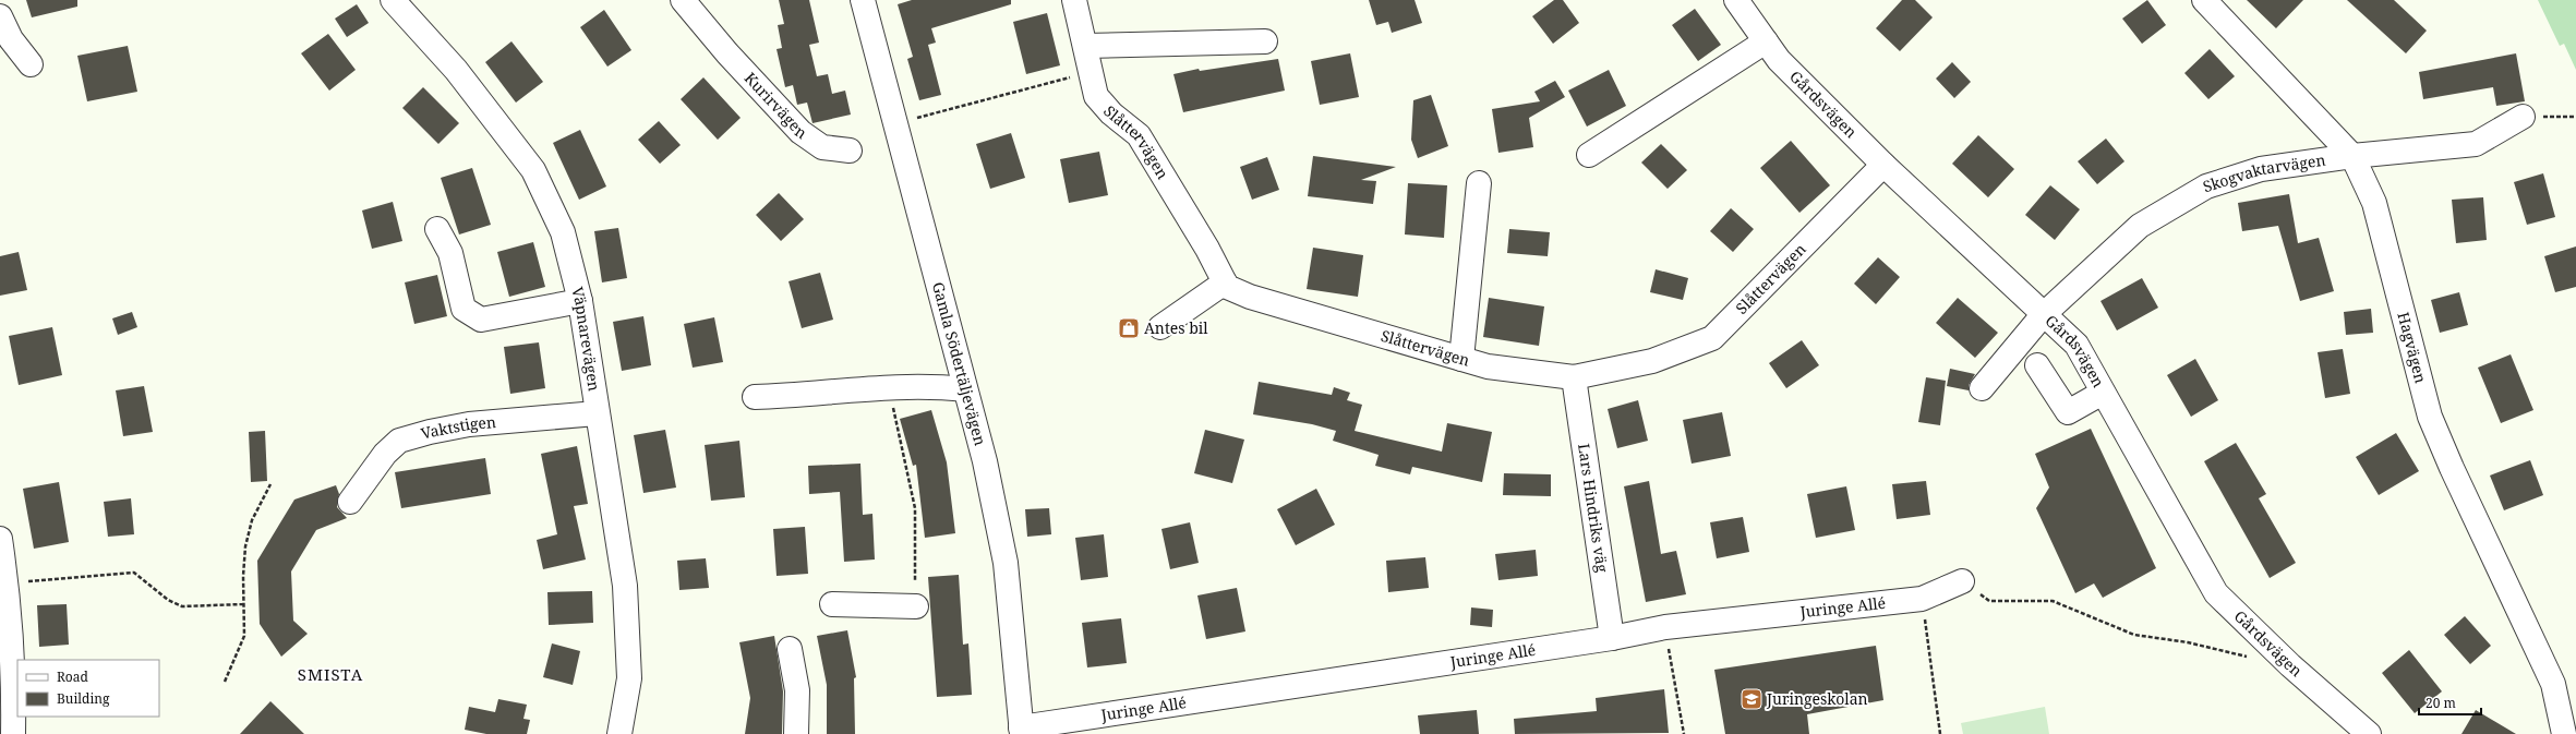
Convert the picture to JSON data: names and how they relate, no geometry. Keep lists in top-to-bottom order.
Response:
{
  "streets": {
    "street": [
      "Gårdsvägen",
      "Kurirvägen",
      "Slåttervägen",
      "Skogvaktarvägen",
      "Väpnarevägen",
      "Hagvägen",
      "Gamla Södertäljevägen",
      "Vaktstigen",
      "Lars Hindriks väg",
      "Juringe Allé"
    ]
  },
  "crossings": [
    ["Gårdsvägen", "Slåttervägen"],
    ["Gårdsvägen", "Skogvaktarvägen"],
    ["Slåttervägen", "Lars Hindriks väg"],
    ["Skogvaktarvägen", "Hagvägen"],
    ["Väpnarevägen", "Vaktstigen"],
    ["Gamla Södertäljevägen", "Juringe Allé"],
    ["Lars Hindriks väg", "Juringe Allé"]
  ],
  "districts": ["SMISTA"],
  "places": {
    "shop": ["Antes bil"],
    "school or university": ["Juringeskolan"]
  },
  "legend": ["Road", "Building"],
  "scale_bar": "20 m"
}
